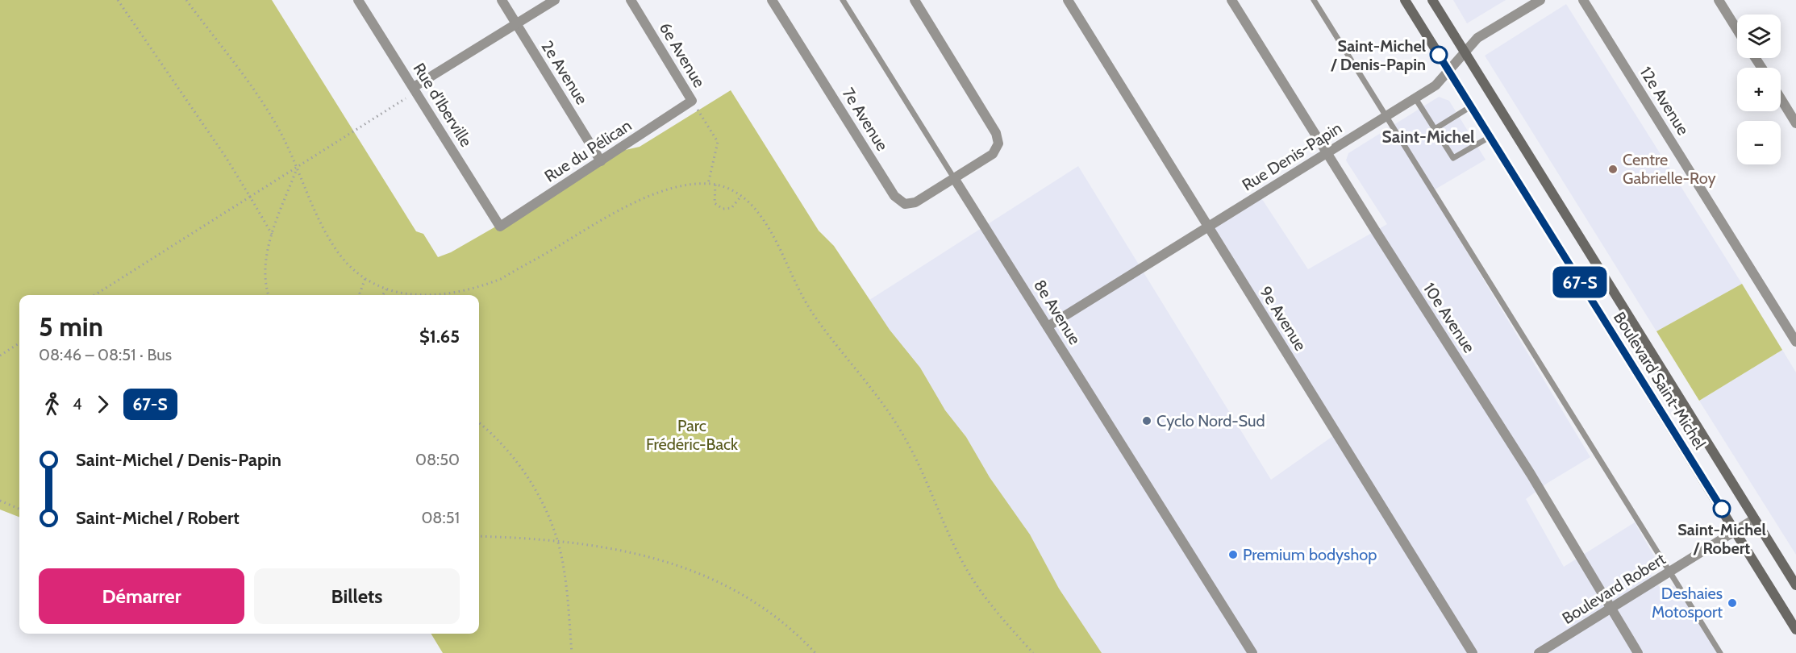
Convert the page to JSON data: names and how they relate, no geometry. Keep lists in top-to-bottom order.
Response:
{
  "streets": {
    "main road": ["Boulevard Saint-Michel"],
    "street": [
      "6e Avenue",
      "2e Avenue",
      "12e Avenue",
      "Rue d'Iberville",
      "7e Avenue",
      "Rue du Pélican",
      "Rue Denis-Papin",
      "8e Avenue",
      "10e Avenue",
      "9e Avenue",
      "Boulevard Robert"
    ]
  },
  "crossings": [
    ["6e Avenue", "Rue du Pélican"],
    ["2e Avenue", "Rue du Pélican"],
    ["Rue d'Iberville", "Rue du Pélican"],
    ["7e Avenue", "8e Avenue"],
    ["Rue Denis-Papin", "8e Avenue"],
    ["Rue Denis-Papin", "10e Avenue"],
    ["Rue Denis-Papin", "9e Avenue"],
    ["Rue Denis-Papin", "Boulevard Saint-Michel"],
    ["10e Avenue", "Boulevard Robert"],
    ["Boulevard Saint-Michel", "Boulevard Robert"]
  ],
  "districts": ["Saint-Michel"],
  "parks": ["Parc Frédéric-Back"],
  "places": [
    "Saint-Michel / Denis-Papin",
    "Centre Gabrielle-Roy",
    "Cyclo Nord-Sud",
    "Saint-Michel / Robert",
    "Premium bodyshop",
    "Deshaies Motosport"
  ],
  "lines": ["bus line 67-S"],
  "page": {
    "on_map": "67-S",
    "map_buttons": ["+", "−"],
    "heading": ["5 min", "08:46 – 08:51 · Bus", "$1.65"],
    "legs": ["4", "67-S"],
    "list": [
      {
        "name": "Saint-Michel / Denis-Papin",
        "value": "08:50"
      },
      {
        "name": "Saint-Michel / Robert",
        "value": "08:51"
      }
    ],
    "buttons": ["Démarrer", "Billets"]
  }
}
